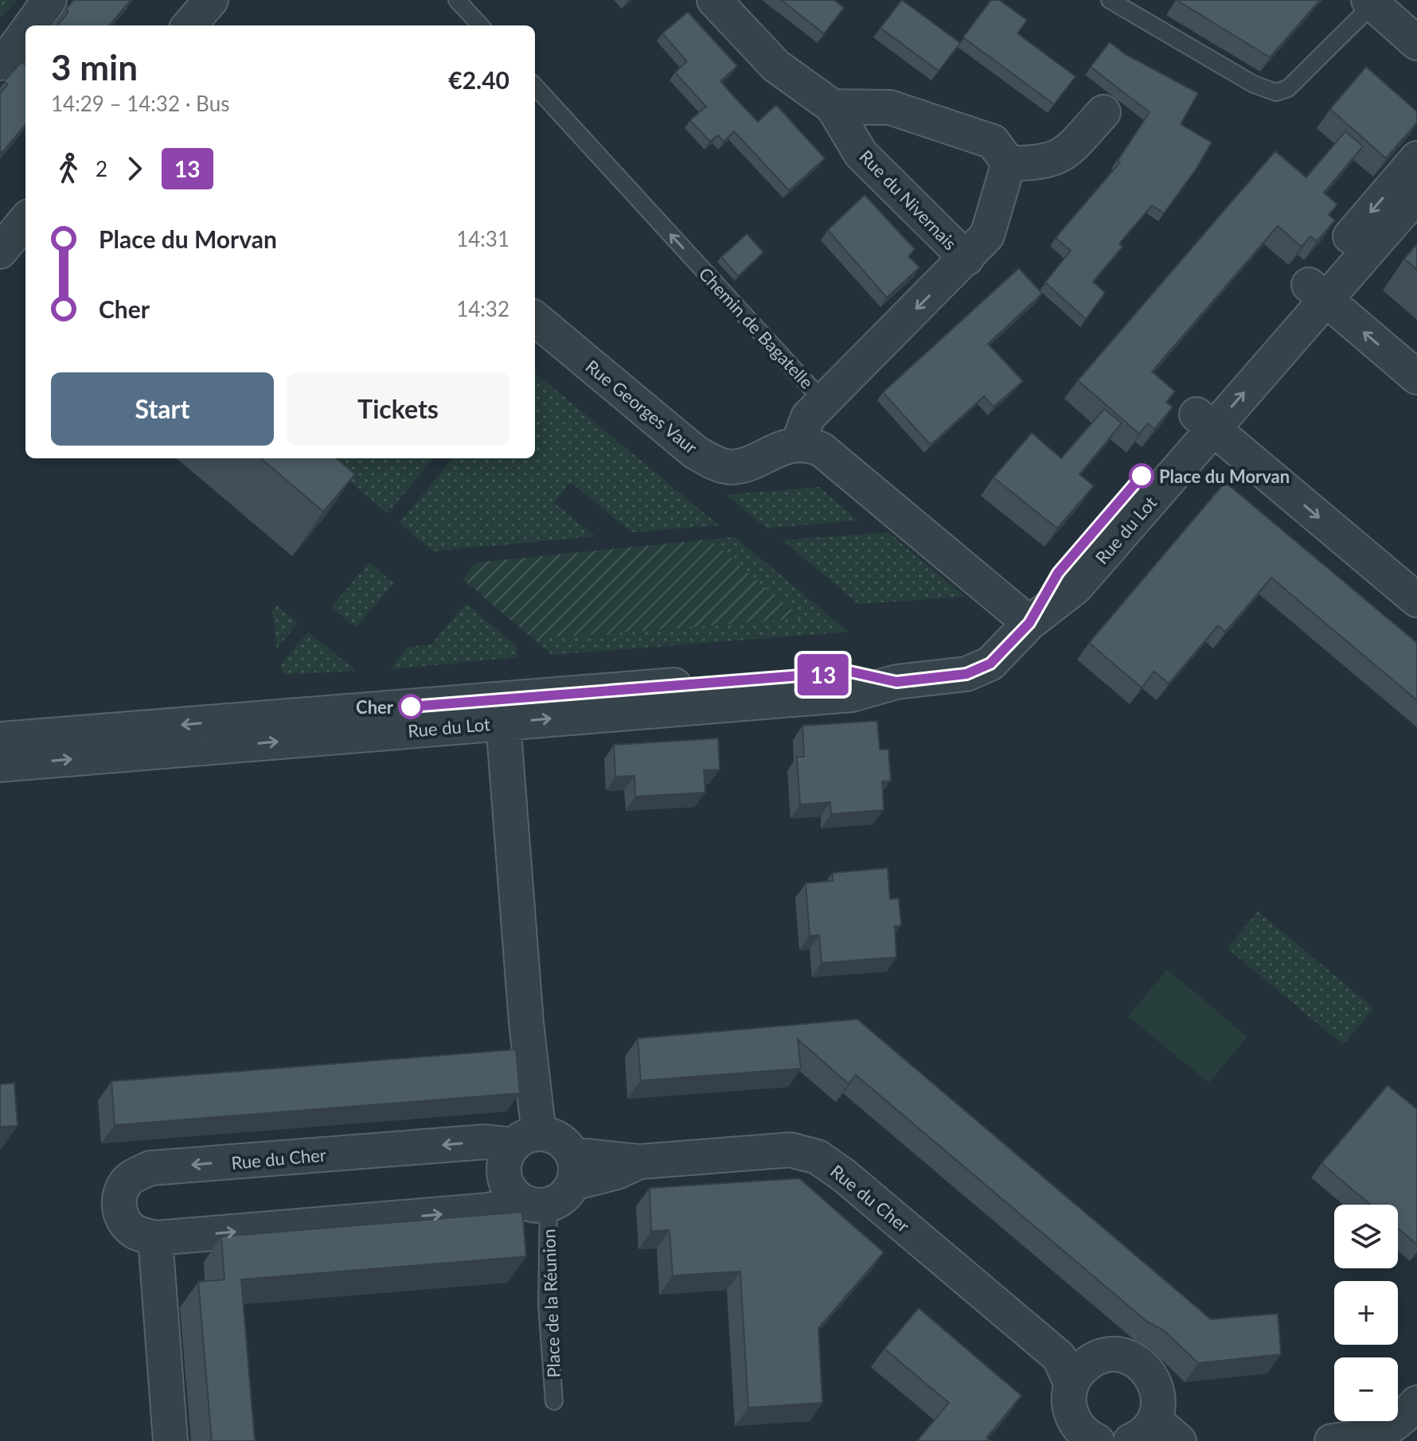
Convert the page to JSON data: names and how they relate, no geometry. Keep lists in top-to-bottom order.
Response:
{
  "streets": {
    "street": [
      "Rue du Nivernais",
      "Chemin de Bagatelle",
      "Rue Georges Vaur",
      "Rue du Lot",
      "Rue du Cher"
    ],
    "lane": ["Place de la Réunion"]
  },
  "crossings": [
    ["Rue du Nivernais", "Chemin de Bagatelle"],
    ["Chemin de Bagatelle", "Rue Georges Vaur"],
    ["Rue du Cher", "Place de la Réunion"]
  ],
  "one_way": ["Chemin de Bagatelle"],
  "places": ["Place du Morvan", "Cher"],
  "lines": ["bus line 13"],
  "page": {
    "on_map": "13",
    "heading": ["3 min", "14:29 – 14:32 · Bus", "€2.40"],
    "legs": ["2", "13"],
    "list": [
      {
        "name": "Place du Morvan",
        "value": "14:31"
      },
      {
        "name": "Cher",
        "value": "14:32"
      }
    ],
    "buttons": ["Start", "Tickets"],
    "map_buttons": ["+", "−"]
  }
}
